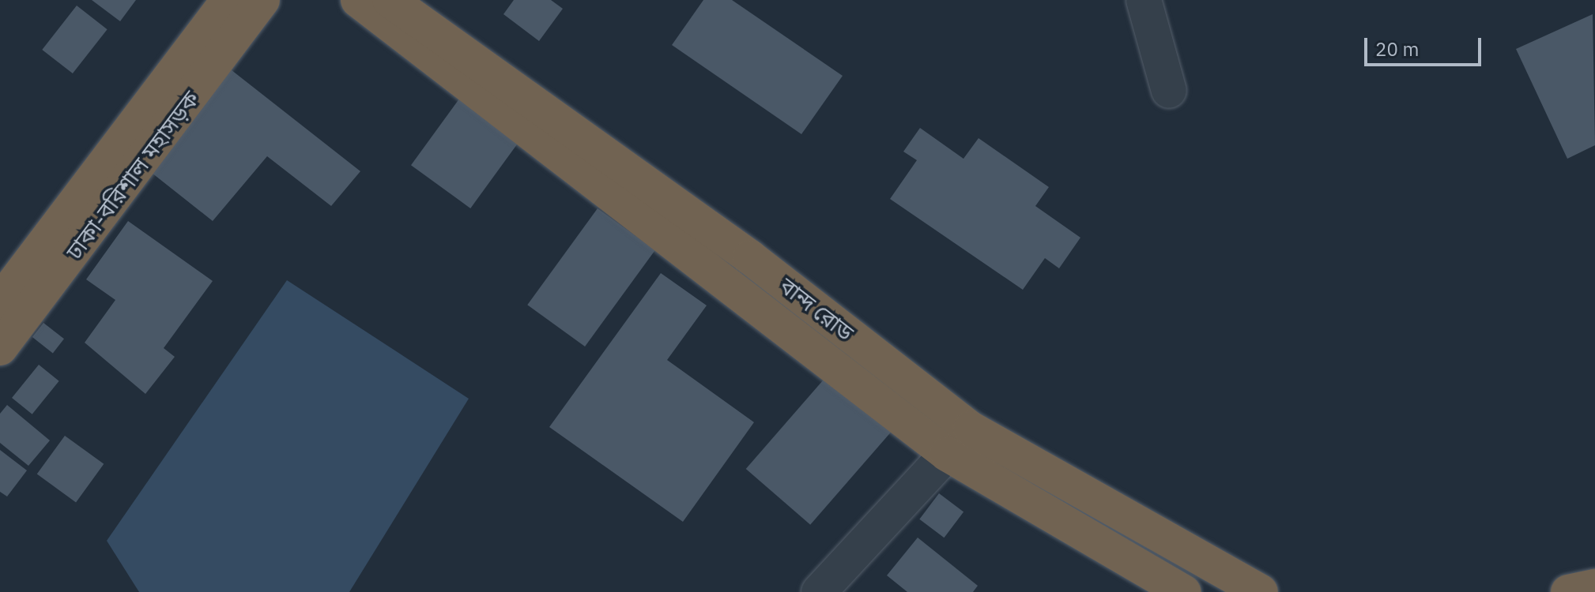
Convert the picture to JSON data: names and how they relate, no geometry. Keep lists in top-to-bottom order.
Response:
{
  "streets": {
    "highway": ["ঢাকা-বরিশাল মহাসড়ক", "বান্দ রোড"]
  },
  "scale_bar": "20 m"
}
